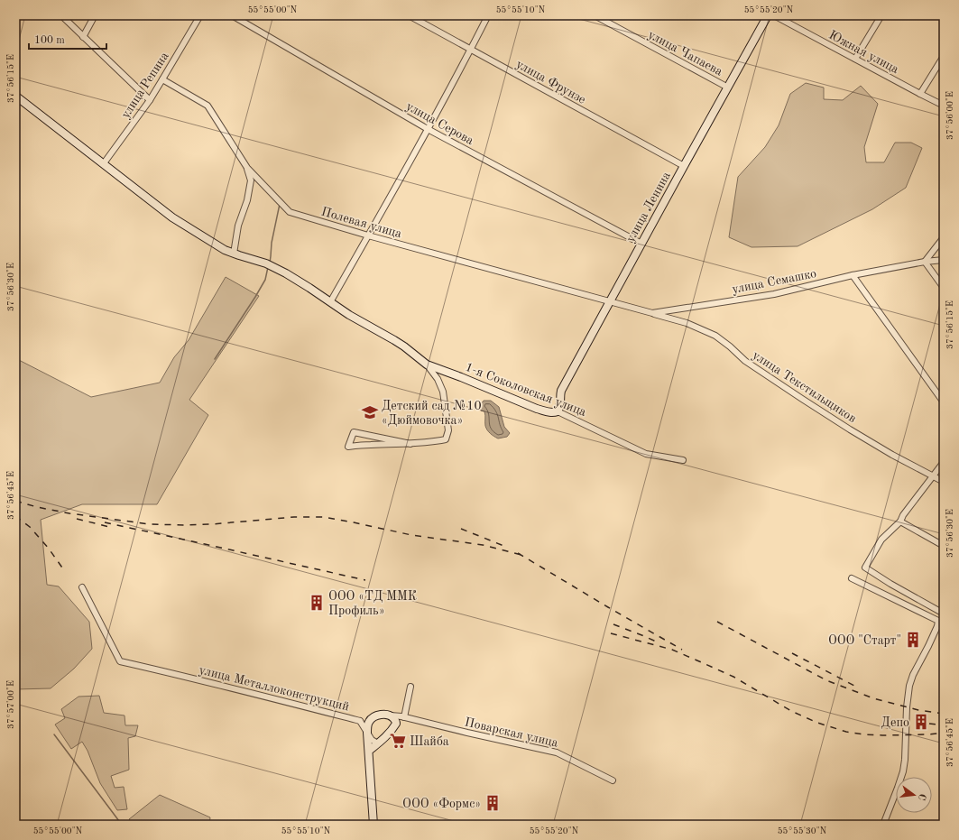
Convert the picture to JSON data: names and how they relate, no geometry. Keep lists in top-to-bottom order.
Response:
{
  "streets": {
    "street": [
      "Южная улица",
      "улица Чапаева",
      "улица Фрунзе",
      "улица Репина",
      "улица Серова",
      "улица Ленина",
      "Полевая улица",
      "улица Семашко",
      "улица Текстильщиков",
      "1-я Соколовская улица",
      "улица Металлоконструкций",
      "Поварская улица"
    ]
  },
  "crossings": [
    ["улица Чапаева", "улица Ленина"],
    ["улица Фрунзе", "улица Ленина"],
    ["улица Репина", "Полевая улица"],
    ["улица Репина", "1-я Соколовская улица"],
    ["улица Серова", "улица Ленина"],
    ["улица Ленина", "Полевая улица"],
    ["улица Ленина", "улица Семашко"],
    ["улица Ленина", "1-я Соколовская улица"],
    ["Полевая улица", "улица Семашко"],
    ["улица Семашко", "улица Текстильщиков"]
  ],
  "places": {
    "school or university": ["Детский сад №10 «Дюймовочка»"],
    "building": [
      "ООО «ТД ММК Профиль»",
      "ООО \"Старт\"",
      "Депо",
      "ООО «Формс»"
    ],
    "supermarket": ["Шайба"]
  },
  "scale_bar": "100 m",
  "north": "right",
  "coordinates": [
    "55°55'00\"N",
    "55°55'10\"N",
    "55°55'20\"N",
    "37°56'15\"E",
    "37°56'00\"E",
    "37°56'30\"E",
    "37°56'45\"E",
    "37°57'00\"E",
    "55°55'30\"N"
  ]
}
